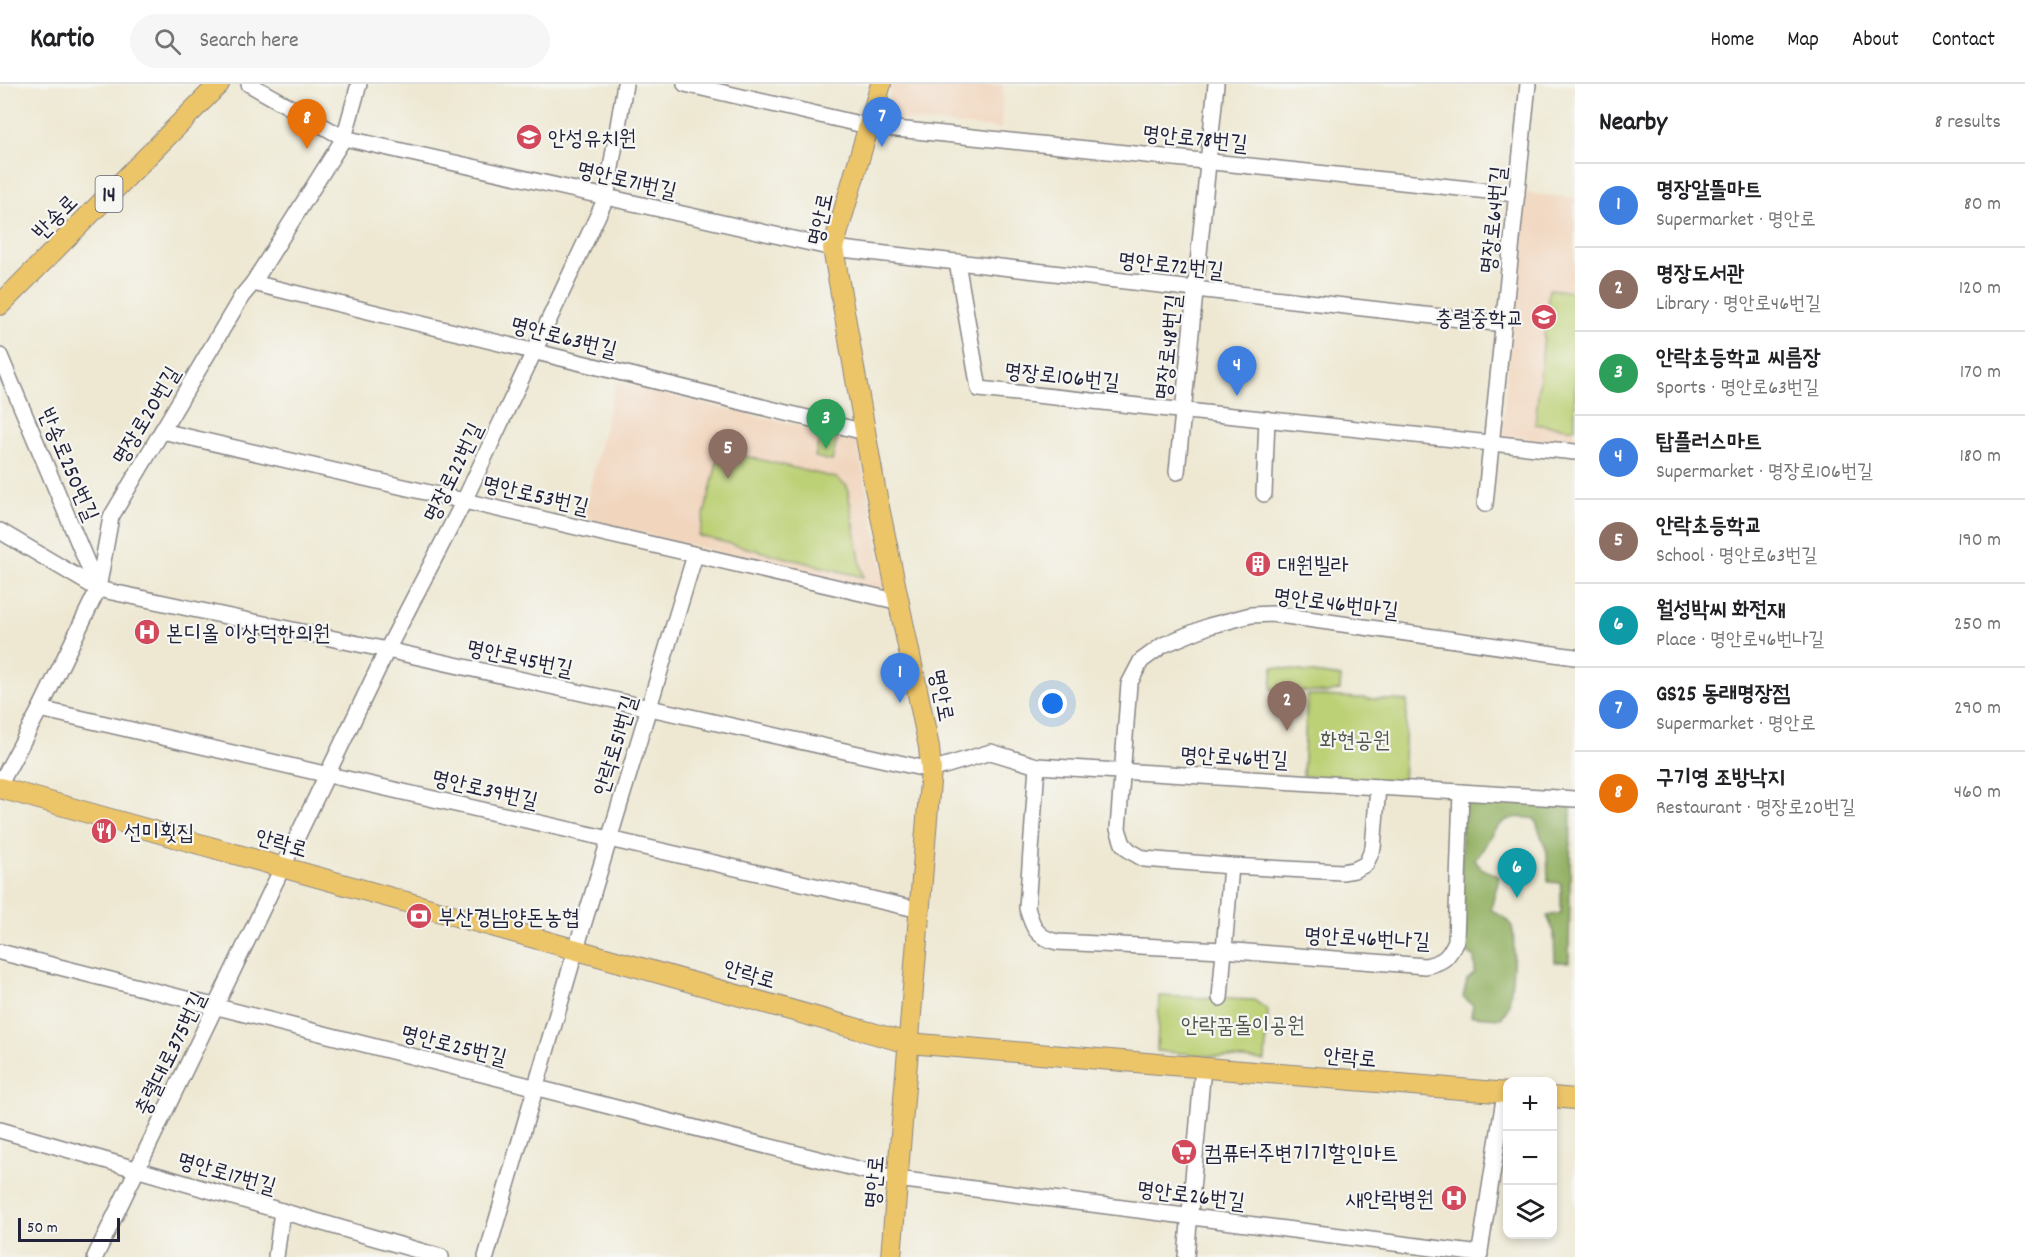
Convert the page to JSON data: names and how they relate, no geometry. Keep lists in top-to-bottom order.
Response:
{
  "streets": {
    "main road": [
      "14",
      "반송로",
      "명안로",
      "안락로"
    ],
    "street": [
      "명안로78번길",
      "명안로71번길",
      "명장로64번길",
      "명안로72번길",
      "명안로63번길",
      "명장로48번길",
      "명장로106번길",
      "명장로20번길",
      "반송로250번길",
      "명장로22번길",
      "명안로53번길",
      "명안로46번마길",
      "명안로45번길",
      "안락로51번길",
      "명안로46번길",
      "명안로39번길",
      "명안로46번나길",
      "명안로25번길",
      "충렬대로375번길",
      "명안로17번길",
      "명안로26번길"
    ]
  },
  "crossings": [
    ["명안로78번길", "명안로"],
    ["명안로78번길", "명장로64번길"],
    ["명안로78번길", "명장로48번길"],
    ["명안로71번길", "명안로"],
    ["명안로71번길", "명안로72번길"],
    ["명안로71번길", "명장로20번길"],
    ["명안로71번길", "명장로22번길"],
    ["명안로", "명안로72번길"],
    ["명안로", "명안로63번길"],
    ["명안로", "명안로53번길"],
    ["명안로", "명안로45번길"],
    ["명안로", "명안로46번길"],
    ["명안로", "명안로39번길"],
    ["명안로", "안락로"],
    ["명안로", "명안로25번길"],
    ["명안로", "명안로26번길"],
    ["명장로64번길", "명안로72번길"],
    ["명장로64번길", "명장로106번길"],
    ["명안로72번길", "명장로48번길"],
    ["명안로72번길", "명장로106번길"],
    ["명안로63번길", "명장로20번길"],
    ["명안로63번길", "명장로22번길"],
    ["명장로48번길", "명장로106번길"],
    ["명장로20번길", "반송로250번길"],
    ["명장로20번길", "명안로53번길"],
    ["명장로20번길", "명안로45번길"],
    ["명장로20번길", "명안로39번길"],
    ["명장로20번길", "안락로"],
    ["반송로250번길", "명안로45번길"],
    ["명장로22번길", "명안로53번길"],
    ["명장로22번길", "명안로45번길"],
    ["명장로22번길", "명안로39번길"],
    ["명장로22번길", "안락로"],
    ["명장로22번길", "충렬대로375번길"],
    ["명안로53번길", "안락로51번길"],
    ["명안로46번마길", "명안로46번길"],
    ["명안로45번길", "안락로51번길"],
    ["명안로45번길", "명안로46번길"],
    ["안락로51번길", "명안로39번길"],
    ["안락로51번길", "안락로"],
    ["안락로51번길", "명안로25번길"],
    ["명안로46번길", "명안로46번나길"],
    ["안락로", "충렬대로375번길"],
    ["명안로25번길", "충렬대로375번길"],
    ["명안로25번길", "명안로26번길"],
    ["충렬대로375번길", "명안로17번길"]
  ],
  "parks": ["화현공원", "안락꿈돌이공원"],
  "places": {
    "school or university": ["안성유치원", "충렬중학교"],
    "building": ["대원빌라"],
    "hospital": ["본디올 이상덕한의원", "새안락병원"],
    "restaurant": ["선미횟집"],
    "bank": ["부산경남양돈농협"],
    "supermarket": ["컴퓨터주변기기할인마트"]
  },
  "scale_bar": "50 m",
  "page": {
    "header": "Kartio",
    "search": "Search here",
    "nav": [
      "Home",
      "Map",
      "About",
      "Contact"
    ],
    "heading": ["Nearby", "8 results"],
    "pins": [
      "7",
      "8",
      "4",
      "3",
      "5",
      "1",
      "2",
      "6"
    ],
    "list": [
      {
        "mark": "1",
        "name": "명장알뜰마트",
        "note": "Supermarket · 명안로",
        "value": "80 m"
      },
      {
        "mark": "2",
        "name": "명장도서관",
        "note": "Library · 명안로46번길",
        "value": "120 m"
      },
      {
        "mark": "3",
        "name": "안락초등학교 씨름장",
        "note": "Sports · 명안로63번길",
        "value": "170 m"
      },
      {
        "mark": "4",
        "name": "탑플러스마트",
        "note": "Supermarket · 명장로106번길",
        "value": "180 m"
      },
      {
        "mark": "5",
        "name": "안락초등학교",
        "note": "School · 명안로63번길",
        "value": "190 m"
      },
      {
        "mark": "6",
        "name": "월성박씨 화전재",
        "note": "Place · 명안로46번나길",
        "value": "250 m"
      },
      {
        "mark": "7",
        "name": "GS25 동래명장점",
        "note": "Supermarket · 명안로",
        "value": "290 m"
      },
      {
        "mark": "8",
        "name": "구기영 조방낙지",
        "note": "Restaurant · 명장로20번길",
        "value": "460 m"
      }
    ],
    "map_buttons": ["+", "−"],
    "scale": "50 m"
  }
}
